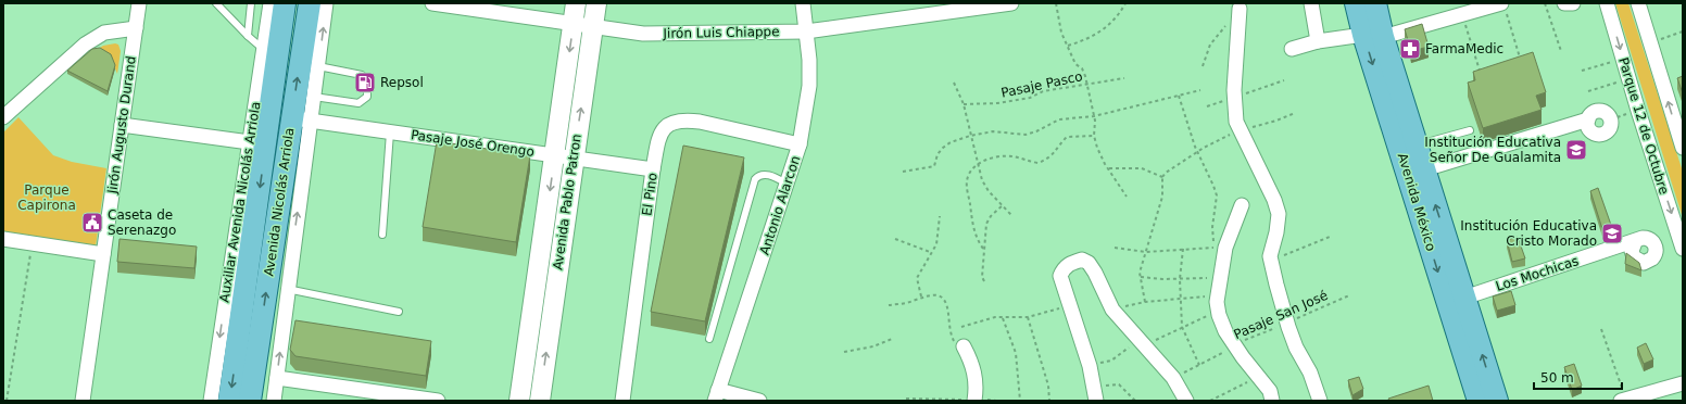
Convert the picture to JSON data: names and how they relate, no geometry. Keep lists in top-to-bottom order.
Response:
{
  "streets": {
    "main road": ["Avenida Nicolás Arriola", "Avenida México"],
    "street": [
      "Jirón Luis Chiappe",
      "Jirón Augusto Durand",
      "Parque 12 de Octubre",
      "Pasaje José Orengo",
      "El Pino",
      "Auxiliar Avenida Nicolás Arriola",
      "Avenida Pablo Patron",
      "Antonio Alarcon",
      "Los Mochicas"
    ],
    "path": ["Pasaje Pasco", "Pasaje San José"]
  },
  "crossings": [
    ["Jirón Luis Chiappe", "Avenida Pablo Patron"],
    ["Jirón Luis Chiappe", "Antonio Alarcon"],
    ["Pasaje José Orengo", "El Pino"],
    ["Pasaje José Orengo", "Avenida Nicolás Arriola"],
    ["Pasaje José Orengo", "Avenida Pablo Patron"],
    ["El Pino", "Antonio Alarcon"],
    ["Auxiliar Avenida Nicolás Arriola", "Avenida Nicolás Arriola"],
    ["Avenida México", "Los Mochicas"]
  ],
  "parks": ["Parque Capirona"],
  "places": {
    "pharmacy": ["FarmaMedic"],
    "fuel station": ["Repsol"],
    "school or university": ["Institución Educativa Señor De Gualamita", "Institución Educativa Cristo Morado"],
    "public building": ["Caseta de Serenazgo"]
  },
  "scale_bar": "50 m"
}
